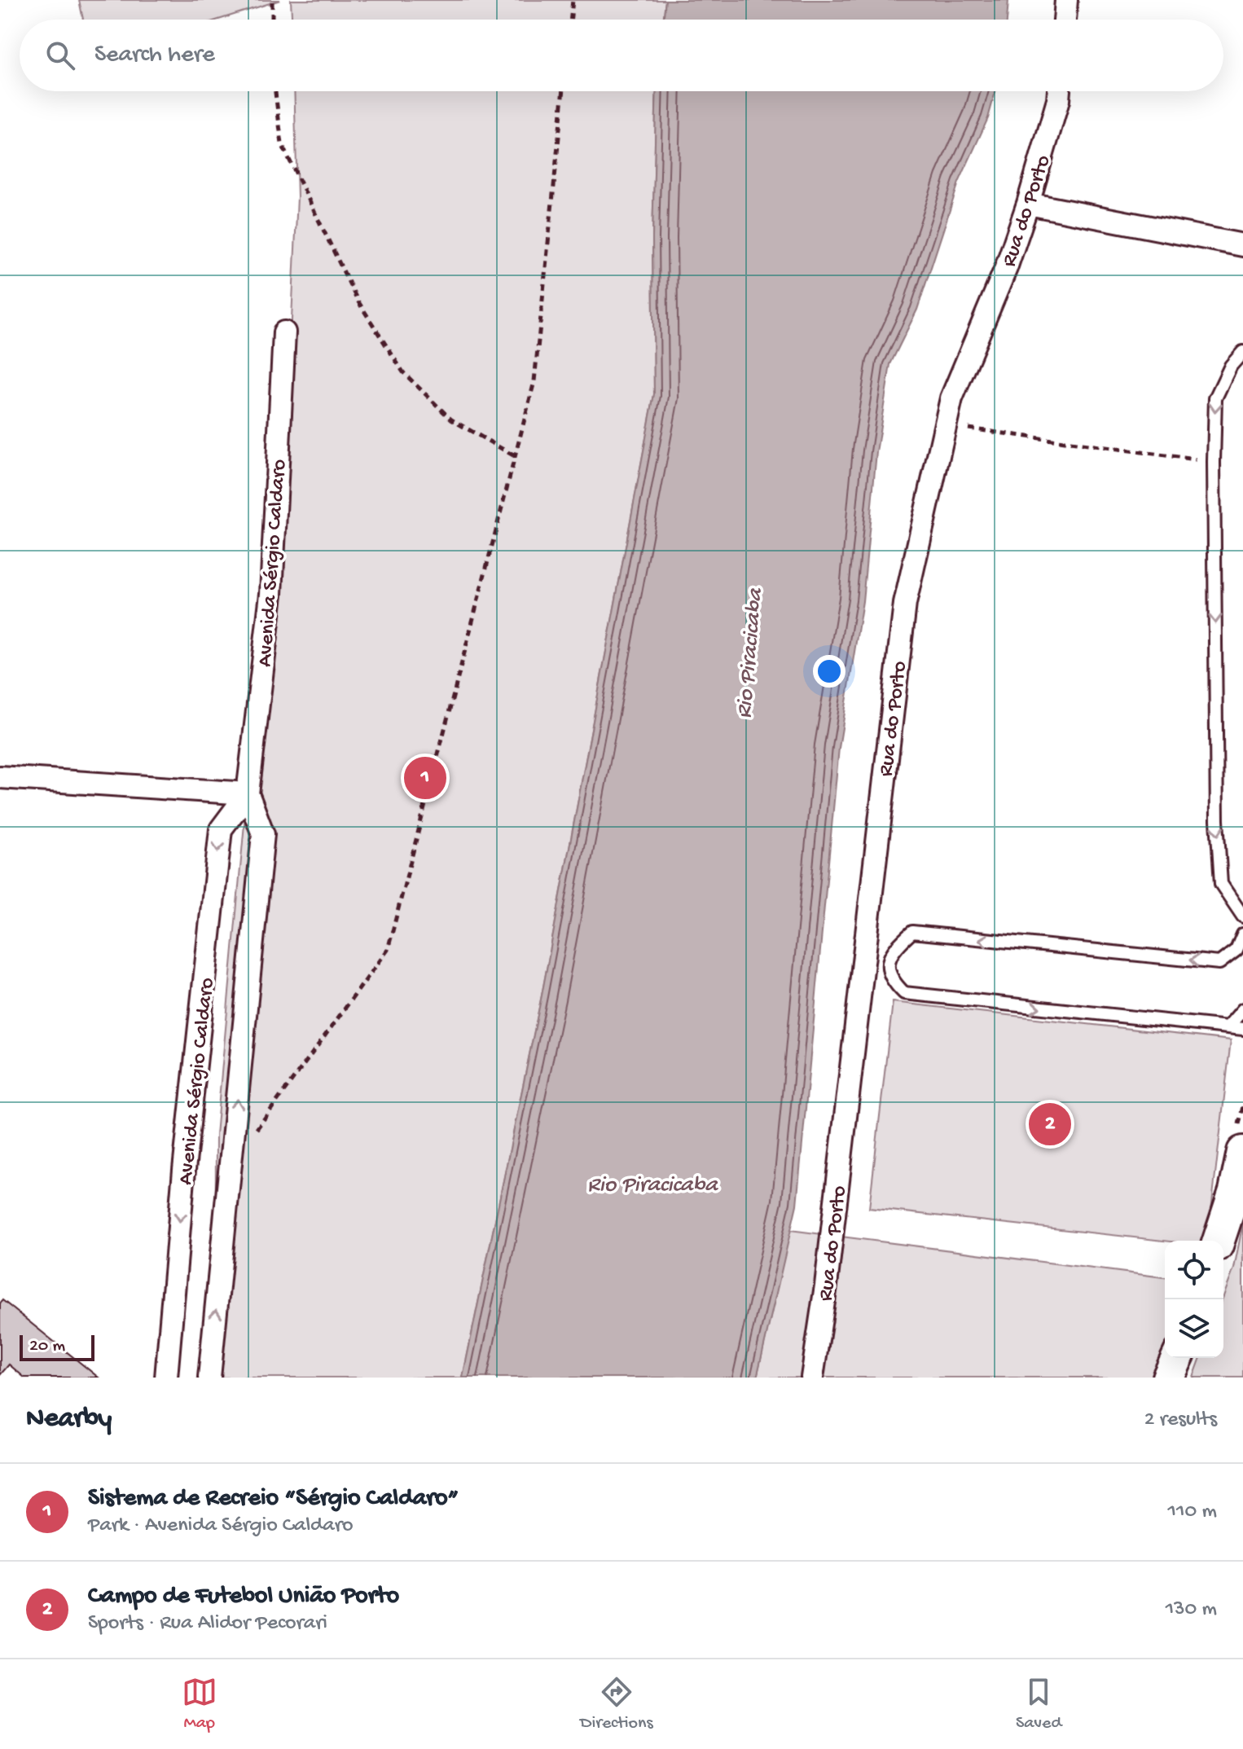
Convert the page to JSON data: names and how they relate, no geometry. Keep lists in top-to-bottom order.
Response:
{
  "streets": {
    "street": ["Rua do Porto", "Avenida Sérgio Caldaro"]
  },
  "water": ["Rio Piracicaba"],
  "scale_bar": "20 m",
  "page": {
    "search": "Search here",
    "pins": ["1", "2"],
    "scale": "20 m",
    "heading": ["Nearby", "2 results"],
    "list": [
      {
        "mark": "1",
        "name": "Sistema de Recreio “Sérgio Caldaro”",
        "note": "Park · Avenida Sérgio Caldaro",
        "value": "110 m"
      },
      {
        "mark": "2",
        "name": "Campo de Futebol União Porto",
        "note": "Sports · Rua Alidor Pecorari",
        "value": "130 m"
      }
    ],
    "nav": ["Map", "Directions", "Saved"]
  }
}
